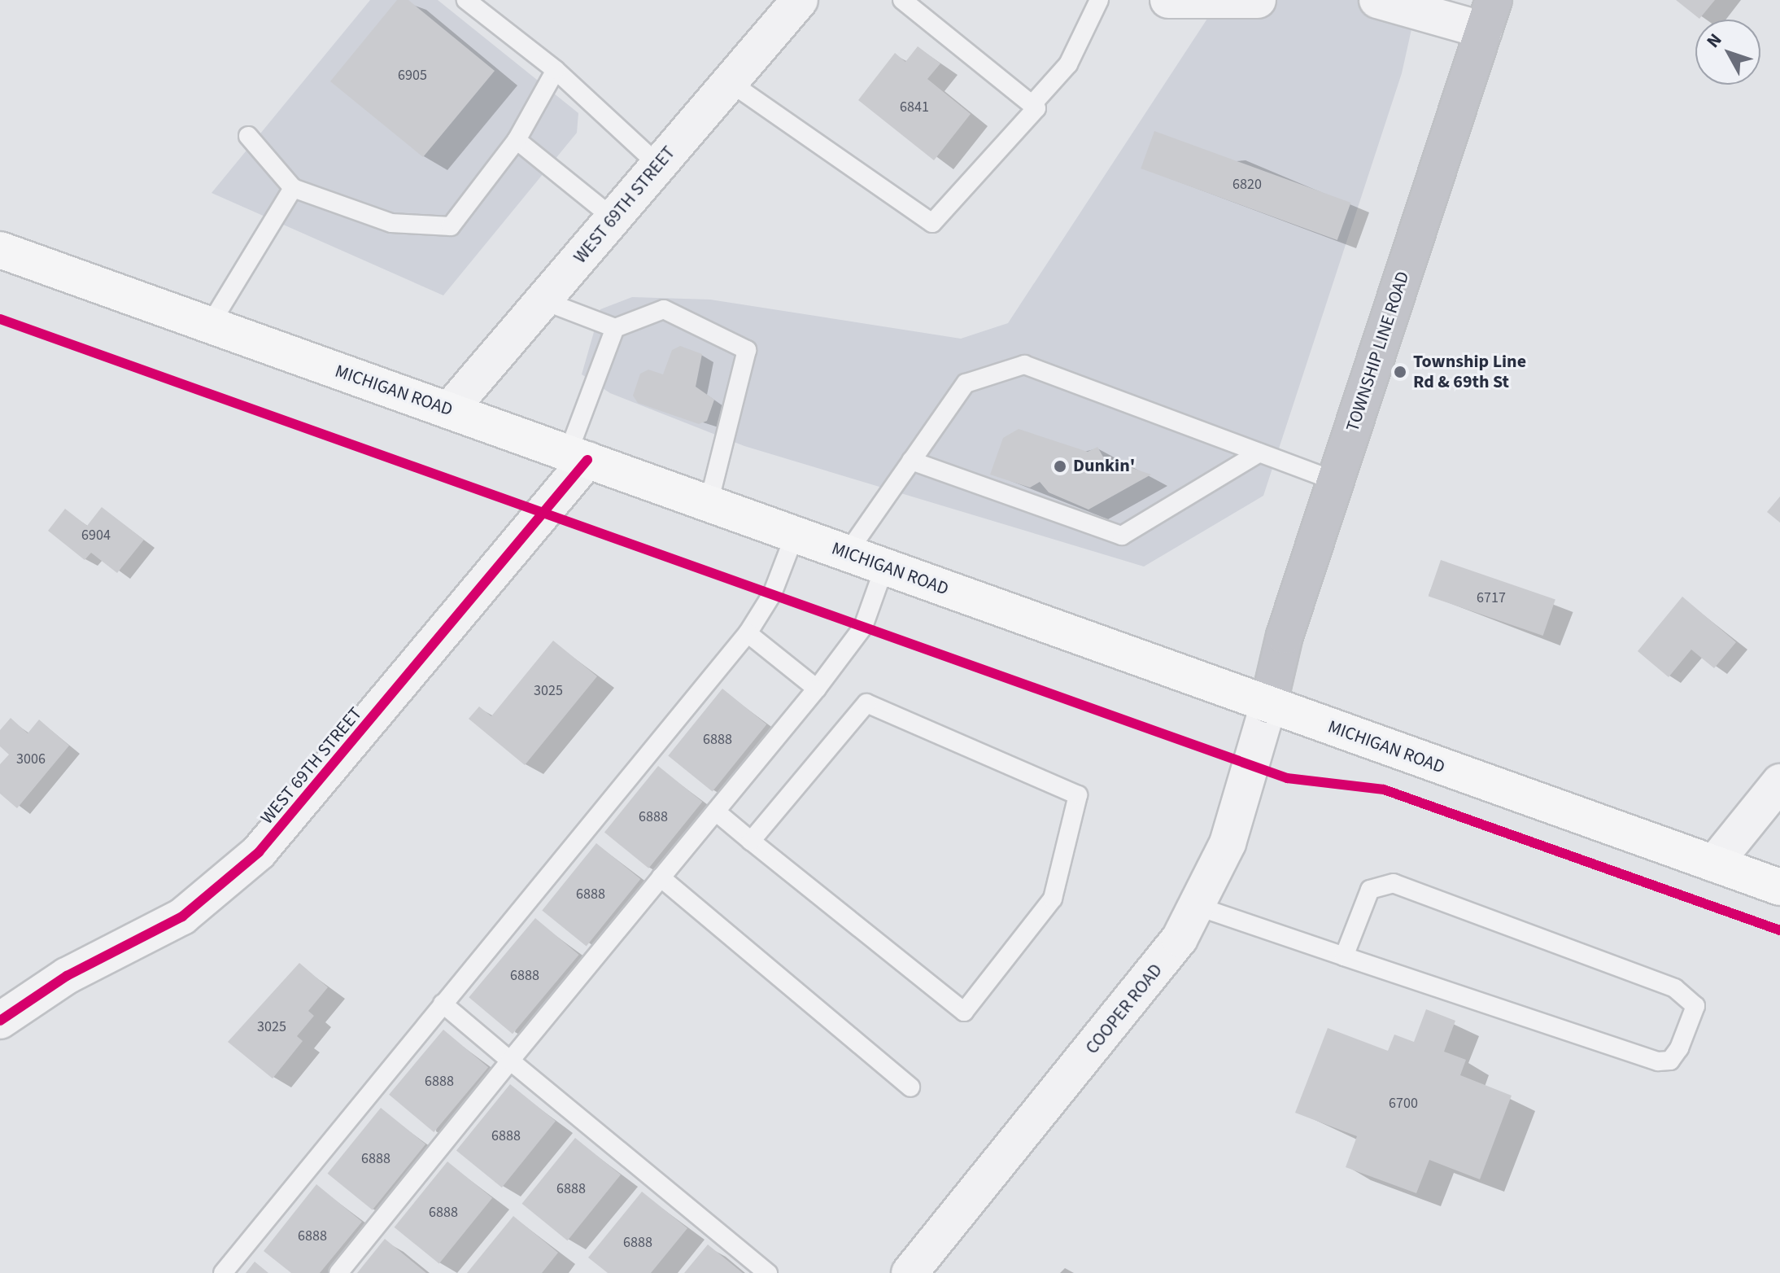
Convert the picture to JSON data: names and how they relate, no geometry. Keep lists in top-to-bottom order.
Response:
{
  "streets": {
    "main road": ["TOWNSHIP LINE ROAD", "MICHIGAN ROAD"],
    "street": ["WEST 69TH STREET", "COOPER ROAD"]
  },
  "crossings": [
    ["WEST 69TH STREET", "MICHIGAN ROAD"],
    ["TOWNSHIP LINE ROAD", "MICHIGAN ROAD"],
    ["TOWNSHIP LINE ROAD", "COOPER ROAD"],
    ["MICHIGAN ROAD", "COOPER ROAD"]
  ],
  "places": ["Township Line Rd & 69th St", "Dunkin'"],
  "house_numbers": [
    "6905",
    "6841",
    "6820",
    "6904",
    "6717",
    "3025",
    "6888",
    "3006",
    "6888",
    "6888",
    "6888",
    "3025",
    "6888",
    "6700",
    "6888",
    "6888",
    "6888",
    "6888",
    "6888",
    "6888"
  ],
  "north": "top left"
}
